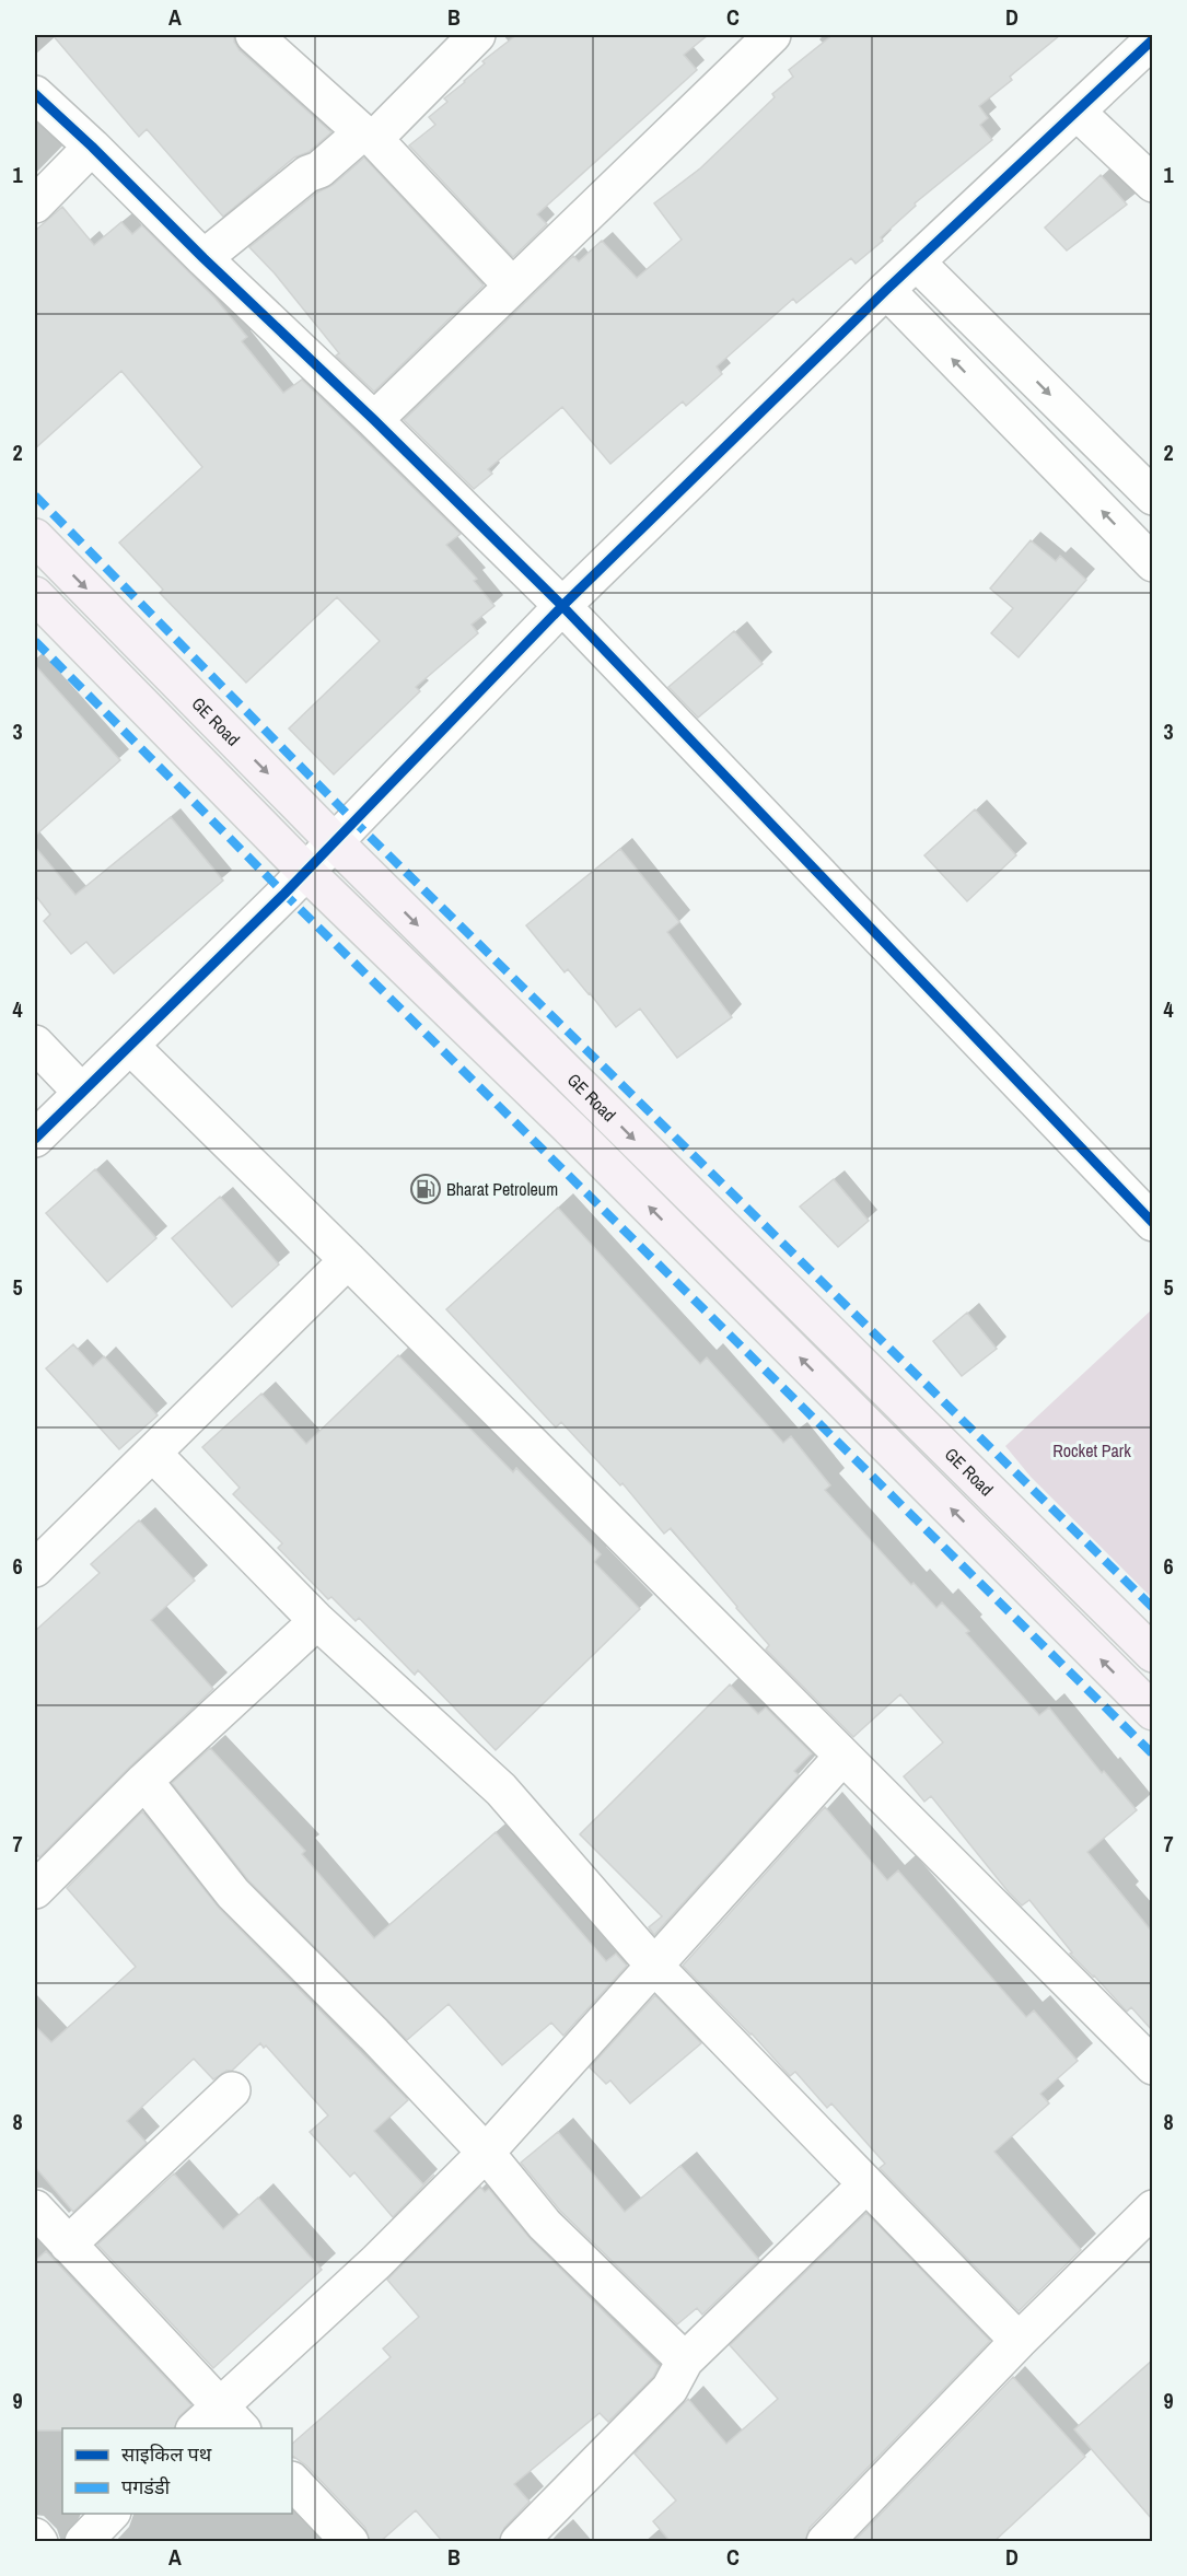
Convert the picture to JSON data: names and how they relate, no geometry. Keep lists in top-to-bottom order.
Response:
{
  "streets": {
    "main road": ["GE Road"]
  },
  "parks": ["Rocket Park"],
  "places": {
    "fuel station": ["Bharat Petroleum"]
  },
  "legend": ["साइकिल पथ", "पगडंडी"],
  "grid": {
    "columns": [
      "A",
      "B",
      "C",
      "D"
    ],
    "rows": [
      "1",
      "2",
      "3",
      "4",
      "5",
      "6",
      "7",
      "8",
      "9"
    ]
  }
}
